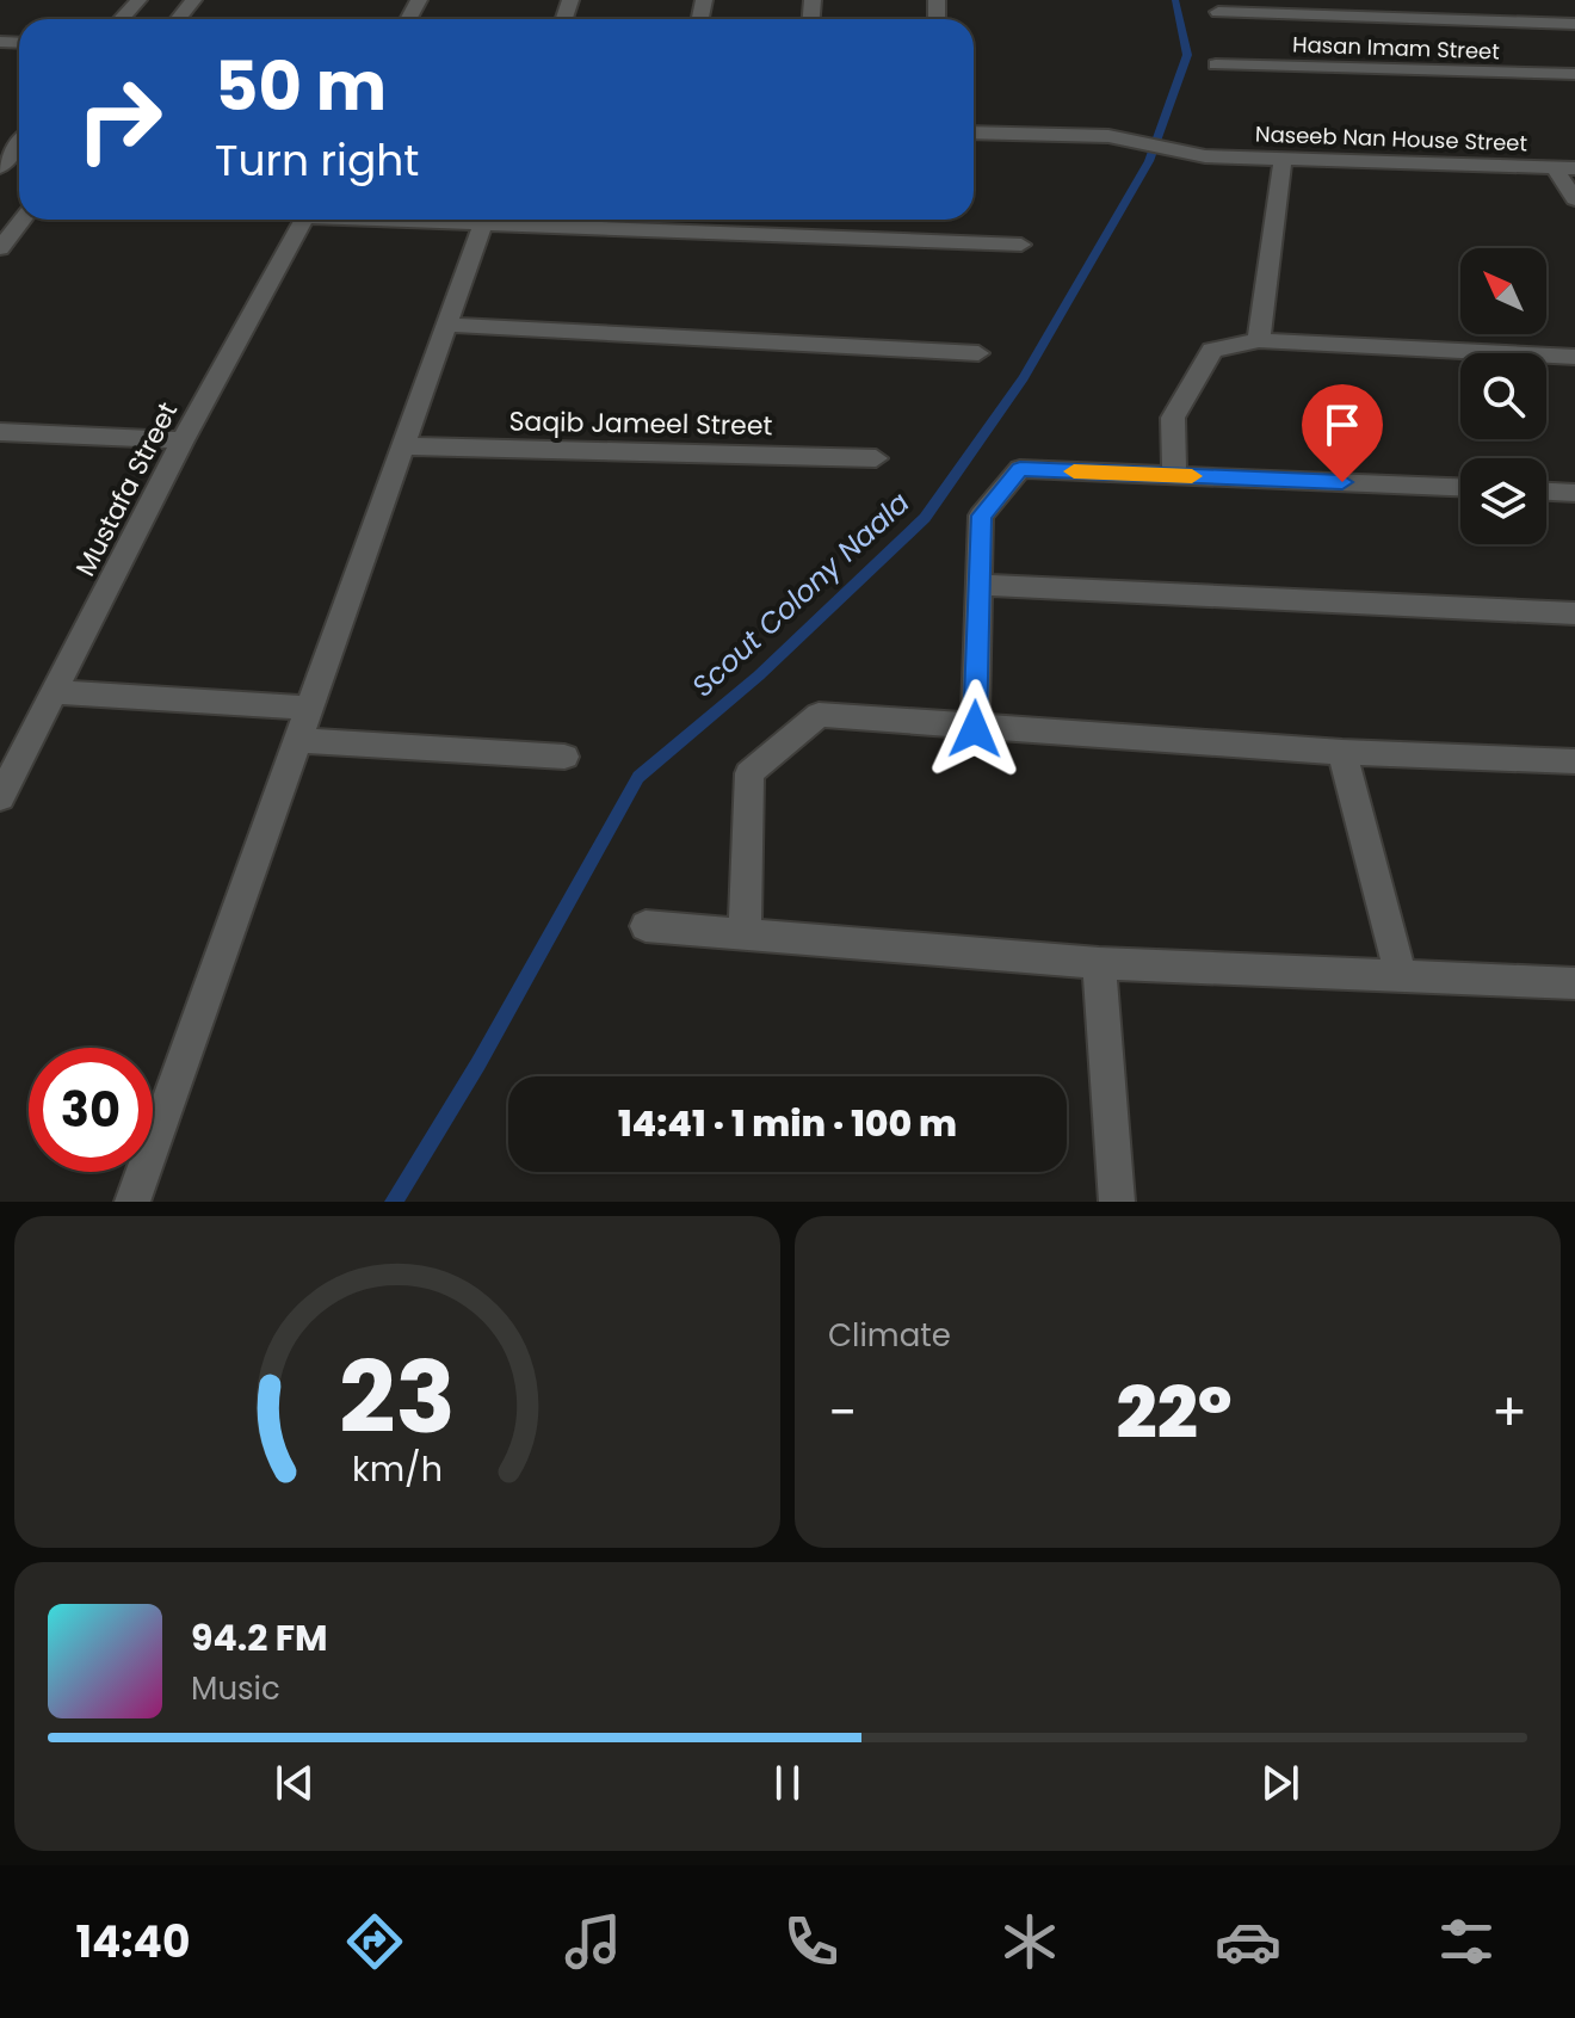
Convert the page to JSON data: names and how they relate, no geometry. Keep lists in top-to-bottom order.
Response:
{
  "streets": {
    "street": [
      "Hasan Imam Street",
      "Naseeb Nan House Street",
      "Saqib Jameel Street",
      "Mustafa Street"
    ]
  },
  "water": ["Scout Colony Naala"],
  "north": "top left",
  "page": {
    "turn": ["50 m", "Turn right"],
    "limit": "30",
    "trip": "14:41 · 1 min · 100 m",
    "tile": "Climate",
    "heat": ["−", "22°", "+"],
    "song": ["94.2 FM", "Music"],
    "tabs": "14:40",
    "gauge": ["23", "km/h"]
  }
}
